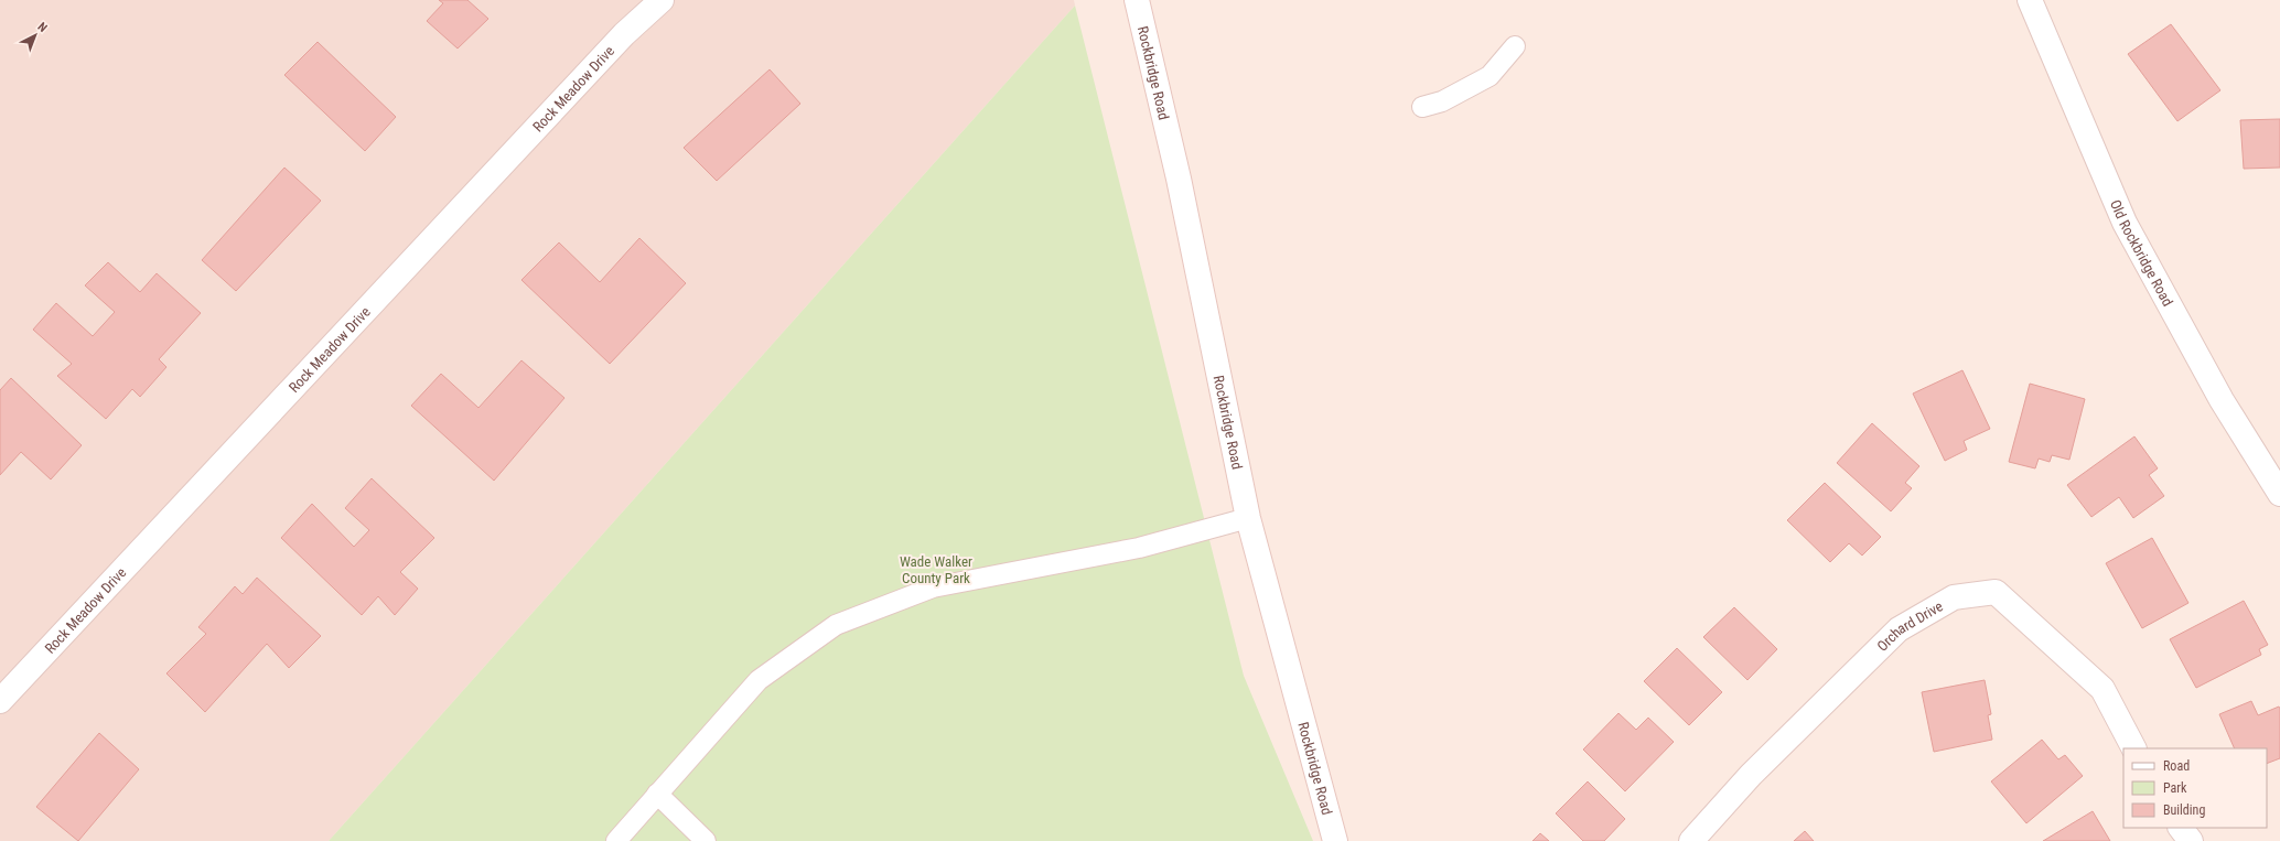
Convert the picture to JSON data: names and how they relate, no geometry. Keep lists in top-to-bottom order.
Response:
{
  "streets": {
    "street": [
      "Rockbridge Road",
      "Rock Meadow Drive",
      "Old Rockbridge Road",
      "Orchard Drive"
    ]
  },
  "parks": ["Wade Walker County Park"],
  "legend": ["Road", "Park", "Building"],
  "north": "top right"
}
